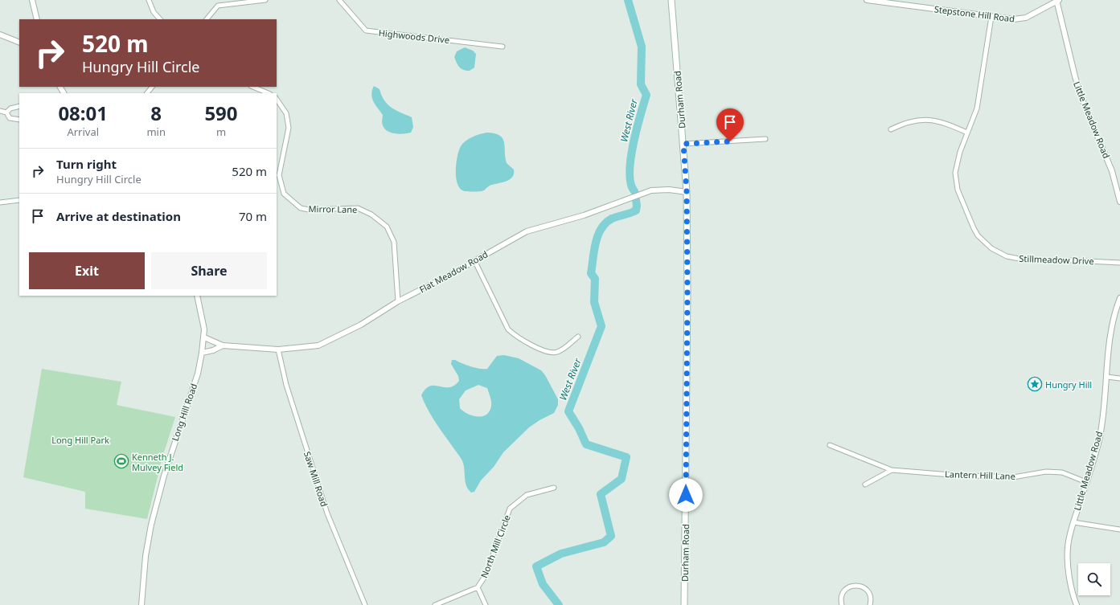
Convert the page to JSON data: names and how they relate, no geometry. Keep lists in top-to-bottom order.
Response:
{
  "streets": {
    "main road": ["Durham Road"],
    "street": [
      "Stepstone Hill Road",
      "Highwoods Drive",
      "Little Meadow Road",
      "Mirror Lane",
      "Stillmeadow Drive",
      "Flat Meadow Road",
      "Long Hill Road",
      "Lantern Hill Lane",
      "Saw Mill Road",
      "North Mill Circle"
    ]
  },
  "crossings": [
    ["Stepstone Hill Road", "Little Meadow Road"],
    ["Stepstone Hill Road", "Stillmeadow Drive"],
    ["Durham Road", "Flat Meadow Road"],
    ["Little Meadow Road", "Lantern Hill Lane"],
    ["Mirror Lane", "Flat Meadow Road"],
    ["Flat Meadow Road", "Long Hill Road"],
    ["Flat Meadow Road", "Saw Mill Road"]
  ],
  "water": ["West River"],
  "parks": ["Long Hill Park"],
  "places": {
    "place": ["Hungry Hill"],
    "sports": ["Kenneth J. Mulvey Field"]
  },
  "page": {
    "turn": ["520 m", "Hungry Hill Circle"],
    "eta": [
      "08:01",
      "Arrival",
      "8",
      "min",
      "590",
      "m"
    ],
    "list": [
      {
        "name": "Turn right",
        "note": "Hungry Hill Circle",
        "value": "520 m"
      },
      {
        "name": "Arrive at destination",
        "value": "70 m"
      }
    ],
    "buttons": ["Exit", "Share"]
  }
}
